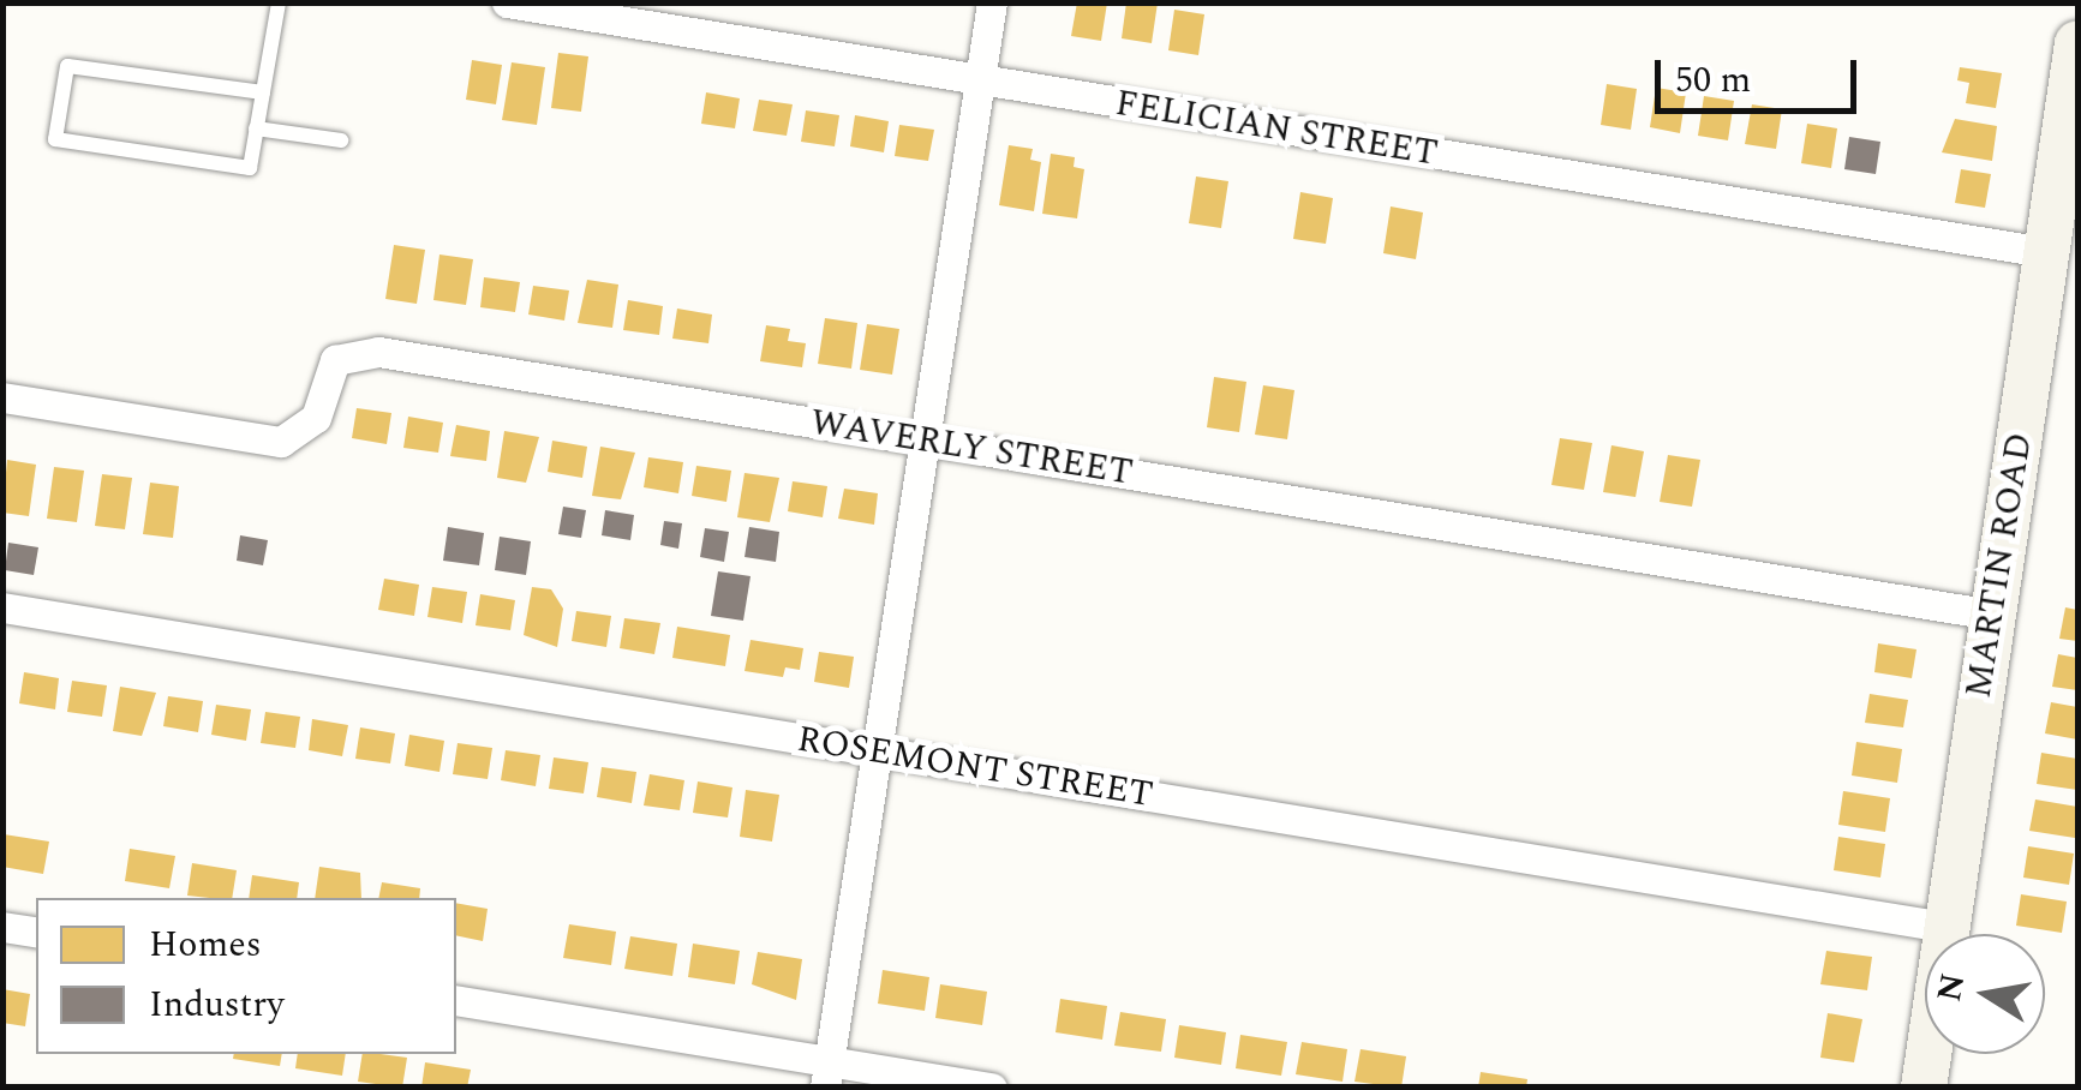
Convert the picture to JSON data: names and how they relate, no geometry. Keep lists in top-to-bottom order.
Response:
{
  "streets": {
    "street": [
      "FELICIAN STREET",
      "WAVERLY STREET",
      "MARTIN ROAD",
      "ROSEMONT STREET"
    ]
  },
  "crossings": [
    ["FELICIAN STREET", "MARTIN ROAD"],
    ["WAVERLY STREET", "MARTIN ROAD"],
    ["MARTIN ROAD", "ROSEMONT STREET"]
  ],
  "legend": ["Homes", "Industry"],
  "scale_bar": "50 m",
  "north": "left"
}
